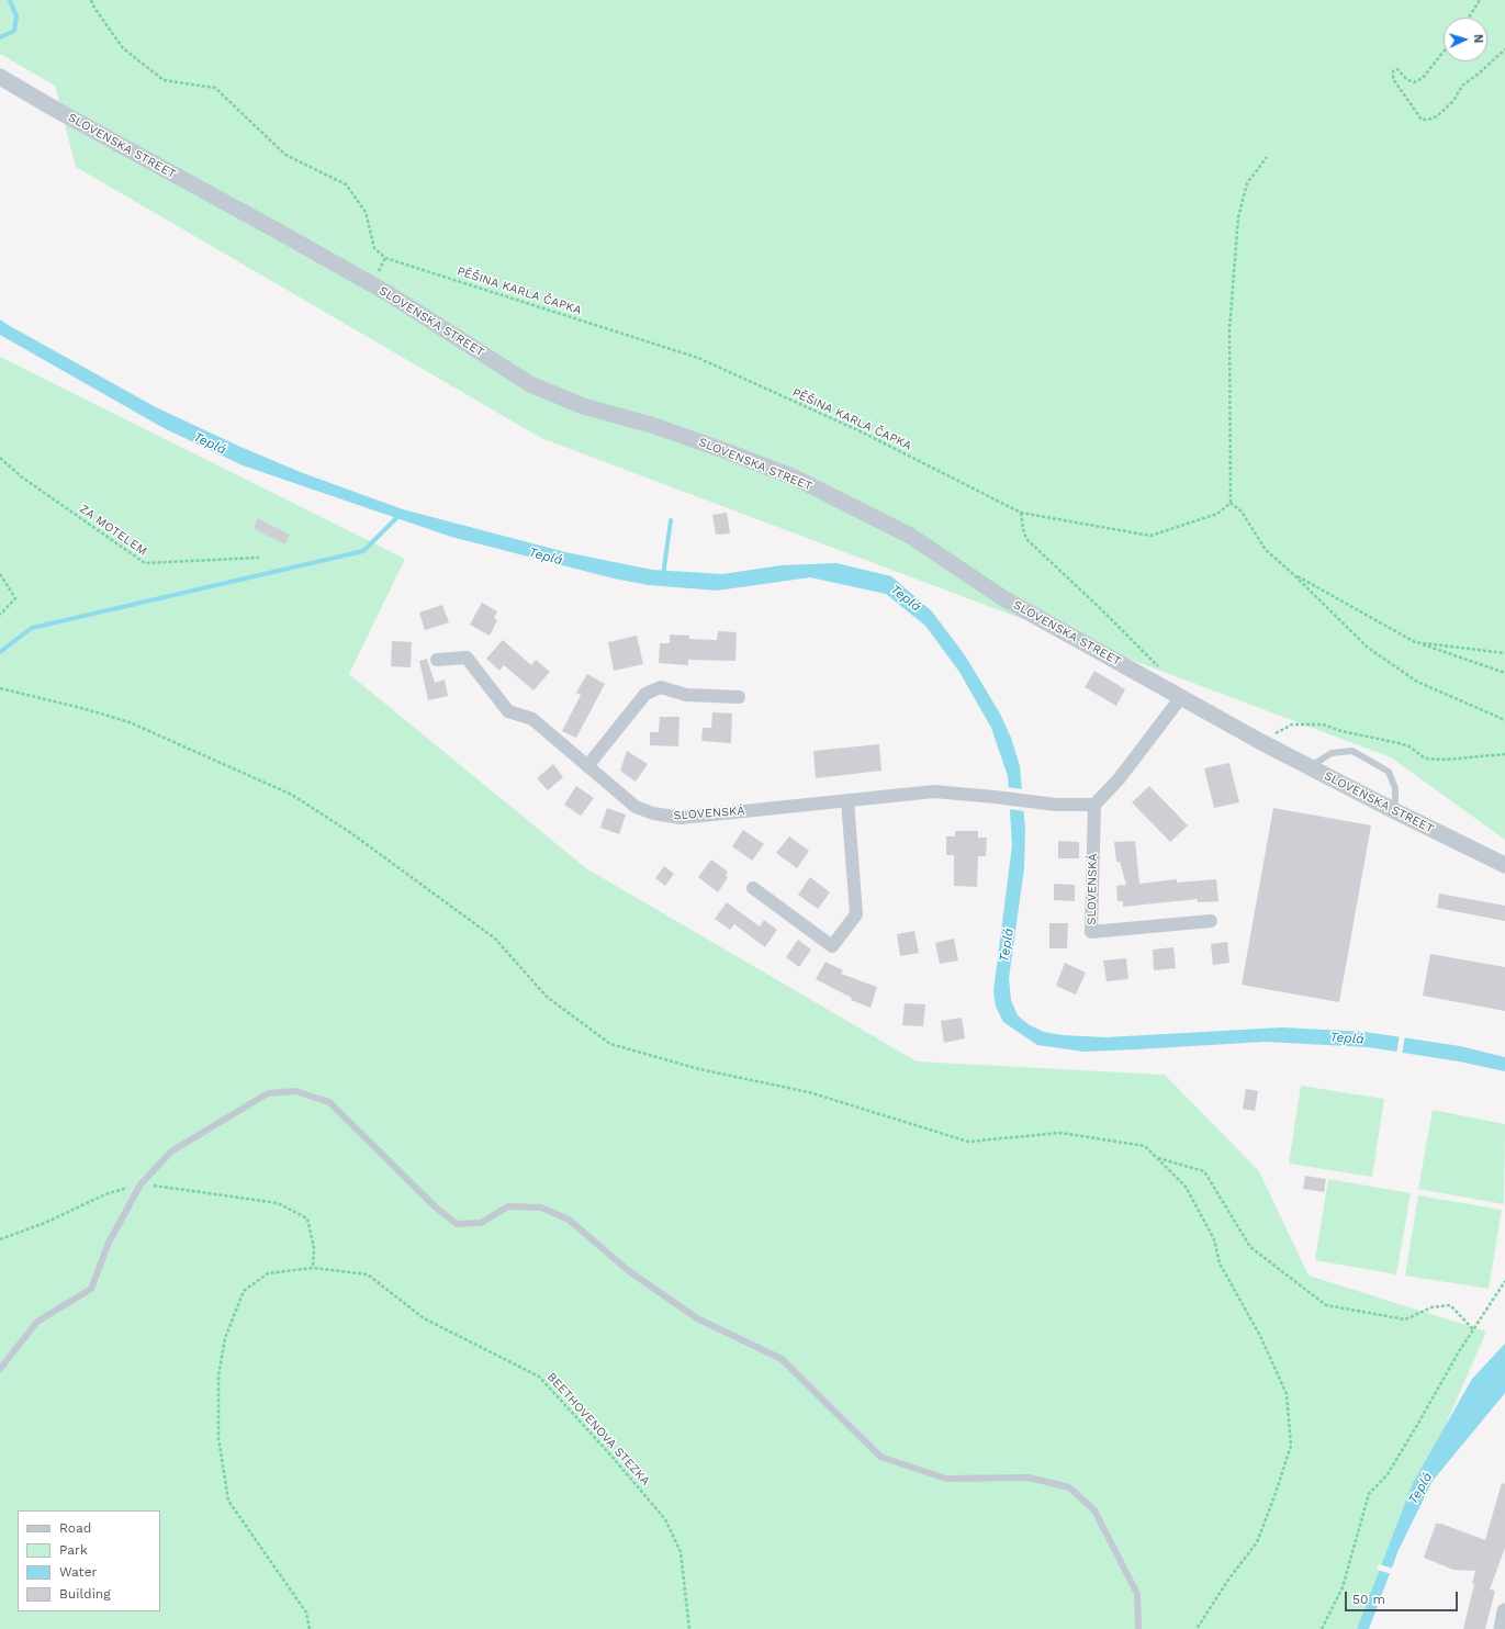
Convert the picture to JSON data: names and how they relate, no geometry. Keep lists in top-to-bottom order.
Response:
{
  "streets": {
    "street": ["SLOVENSKA STREET", "SLOVENSKÁ"],
    "path": ["PĚŠINA KARLA ČAPKA", "ZA MOTELEM", "BEETHOVENOVA STEZKA"]
  },
  "water": ["Teplá"],
  "legend": [
    "Road",
    "Park",
    "Water",
    "Building"
  ],
  "scale_bar": "50 m",
  "north": "right"
}
